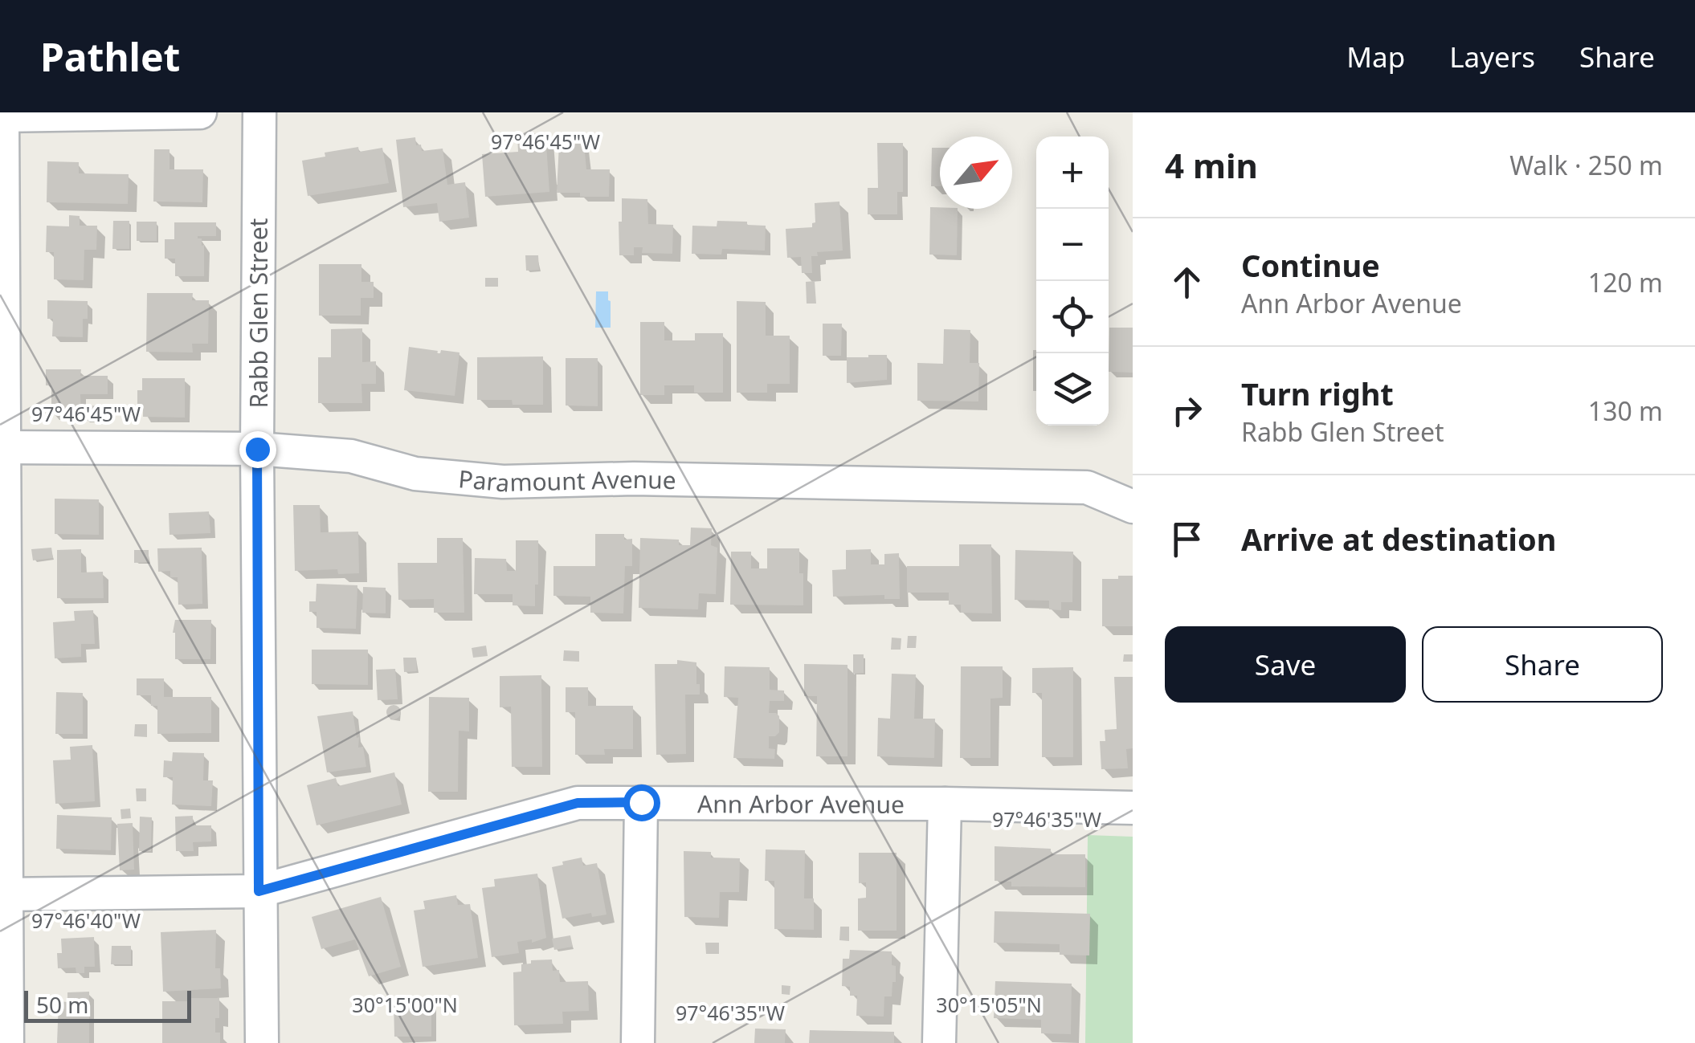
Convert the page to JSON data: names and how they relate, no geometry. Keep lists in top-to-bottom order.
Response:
{
  "streets": {
    "street": ["Rabb Glen Street", "Paramount Avenue", "Ann Arbor Avenue"]
  },
  "crossings": [
    ["Rabb Glen Street", "Paramount Avenue"],
    ["Rabb Glen Street", "Ann Arbor Avenue"]
  ],
  "scale_bar": "50 m",
  "north": "top right",
  "page": {
    "header": "Pathlet",
    "nav": ["Map", "Layers", "Share"],
    "heading": ["4 min", "Walk · 250 m"],
    "map_buttons": ["+", "−"],
    "list": [
      ["Continue", "Ann Arbor Avenue", "120 m"],
      ["Turn right", "Rabb Glen Street", "130 m"],
      "Arrive at destination"
    ],
    "buttons": ["Save", "Share"],
    "scale": "50 m"
  },
  "coordinates": [
    "97°46'45\"W",
    "97°46'35\"W",
    "97°46'40\"W",
    "30°15'00\"N",
    "30°15'05\"N"
  ]
}
